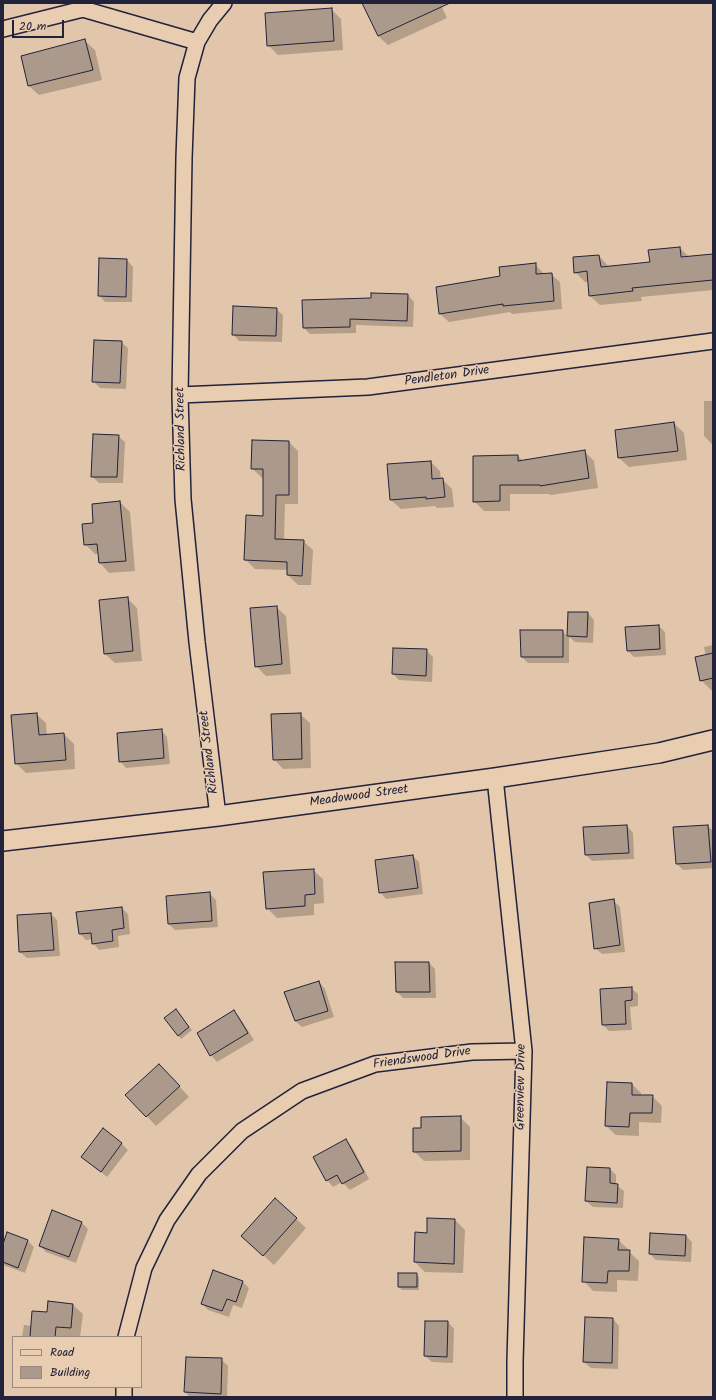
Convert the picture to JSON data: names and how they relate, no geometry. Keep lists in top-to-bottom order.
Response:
{
  "streets": {
    "street": [
      "Pendleton Drive",
      "Richland Street",
      "Meadowood Street",
      "Friendswood Drive",
      "Greenview Drive"
    ]
  },
  "crossings": [
    ["Pendleton Drive", "Richland Street"],
    ["Richland Street", "Meadowood Street"],
    ["Meadowood Street", "Greenview Drive"],
    ["Friendswood Drive", "Greenview Drive"]
  ],
  "legend": ["Road", "Building"],
  "scale_bar": "20 m"
}
